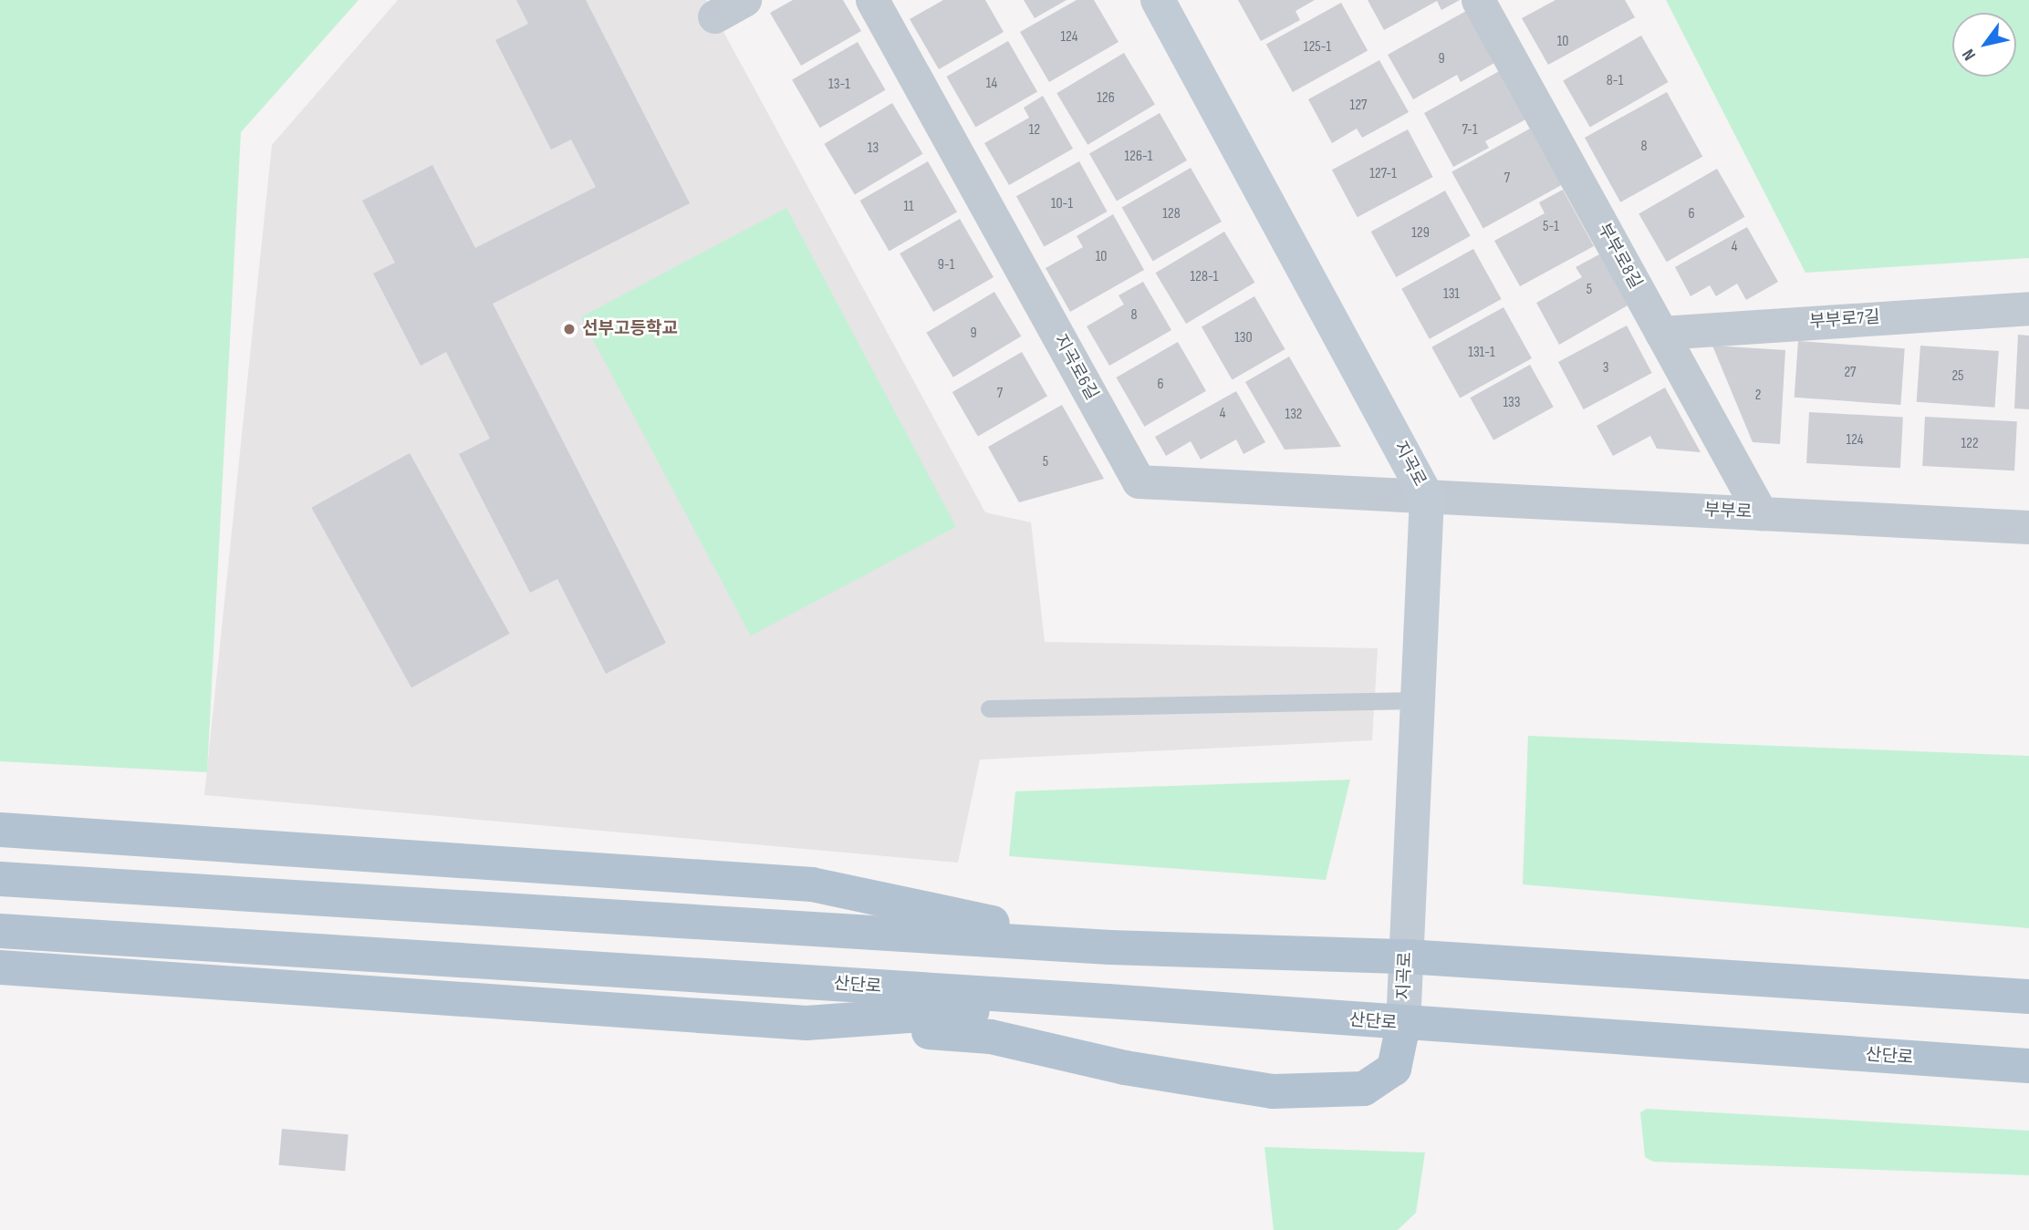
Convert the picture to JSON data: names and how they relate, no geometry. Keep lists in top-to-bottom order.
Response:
{
  "streets": {
    "main road": ["지곡로", "산단로"],
    "street": [
      "부부로8길",
      "부부로7길",
      "지곡로6길",
      "부부로"
    ]
  },
  "crossings": [
    ["부부로8길", "부부로7길"],
    ["부부로8길", "부부로"],
    ["지곡로6길", "지곡로"],
    ["지곡로6길", "부부로"],
    ["지곡로", "부부로"],
    ["지곡로", "산단로"]
  ],
  "places": ["선부고등학교"],
  "house_numbers": [
    "124",
    "10",
    "125-1",
    "9",
    "8-1",
    "14",
    "13-1",
    "126",
    "127",
    "12",
    "7-1",
    "8",
    "13",
    "126-1",
    "127-1",
    "7",
    "10-1",
    "11",
    "128",
    "6",
    "5-1",
    "129",
    "4",
    "10",
    "9-1",
    "128-1",
    "5",
    "131",
    "8",
    "9",
    "130",
    "131-1",
    "3",
    "27",
    "25",
    "6",
    "7",
    "2",
    "133",
    "4",
    "132",
    "124",
    "122",
    "5"
  ],
  "north": "bottom left"
}
